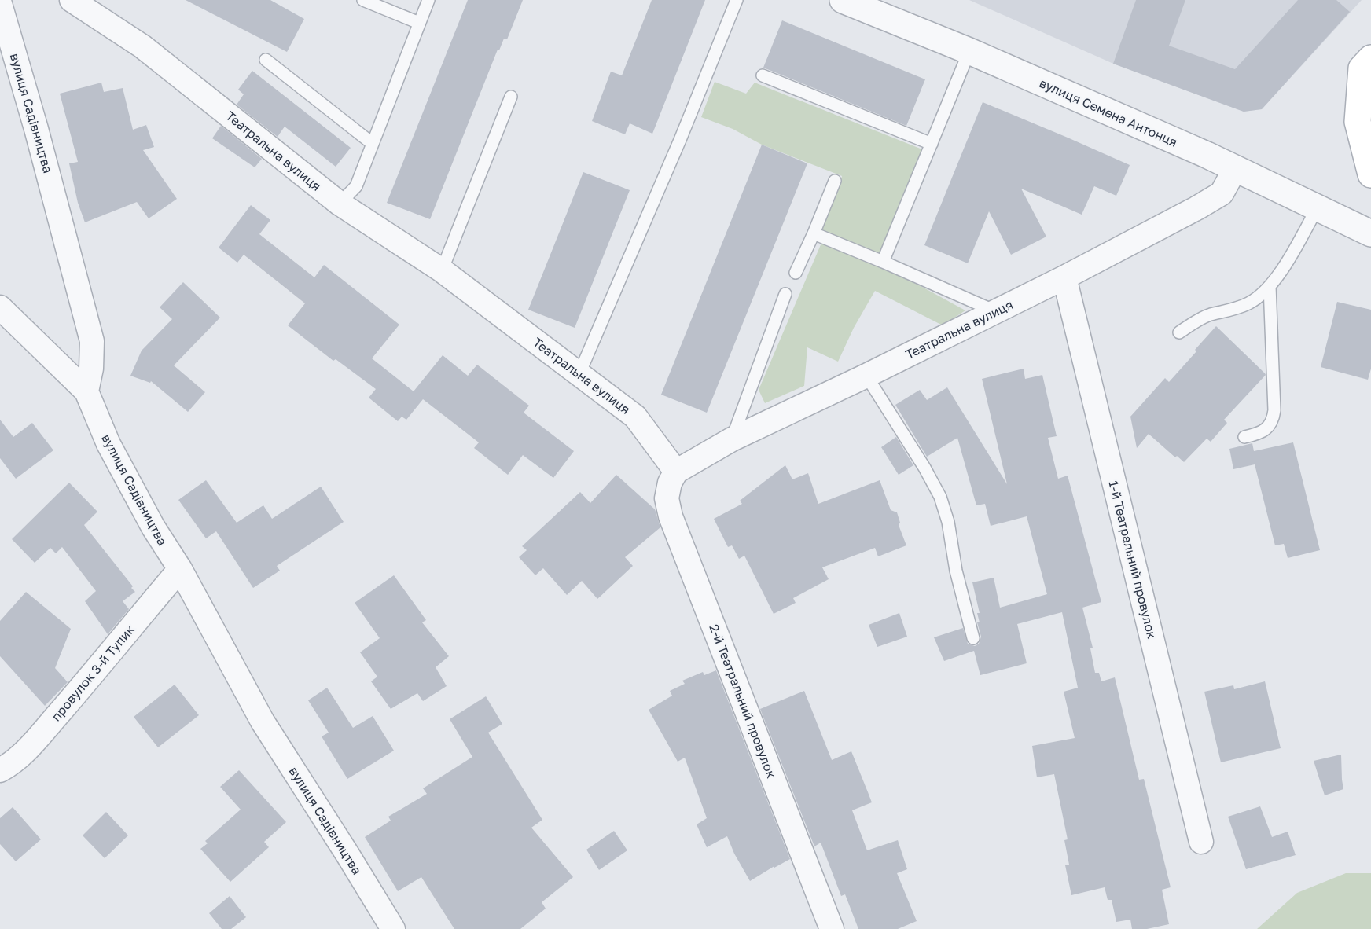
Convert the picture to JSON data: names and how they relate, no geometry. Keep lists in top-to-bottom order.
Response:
{
  "streets": {
    "street": [
      "вулиця Семена Антонця",
      "вулиця Садівництва",
      "Театральна вулиця",
      "1-й Театральний провулок",
      "провулок 3-й Тупик",
      "2-й Театральний провулок"
    ]
  },
  "crossings": [
    ["вулиця Семена Антонця", "Театральна вулиця"],
    ["вулиця Садівництва", "провулок 3-й Тупик"],
    ["Театральна вулиця", "1-й Театральний провулок"],
    ["Театральна вулиця", "2-й Театральний провулок"]
  ]
}
